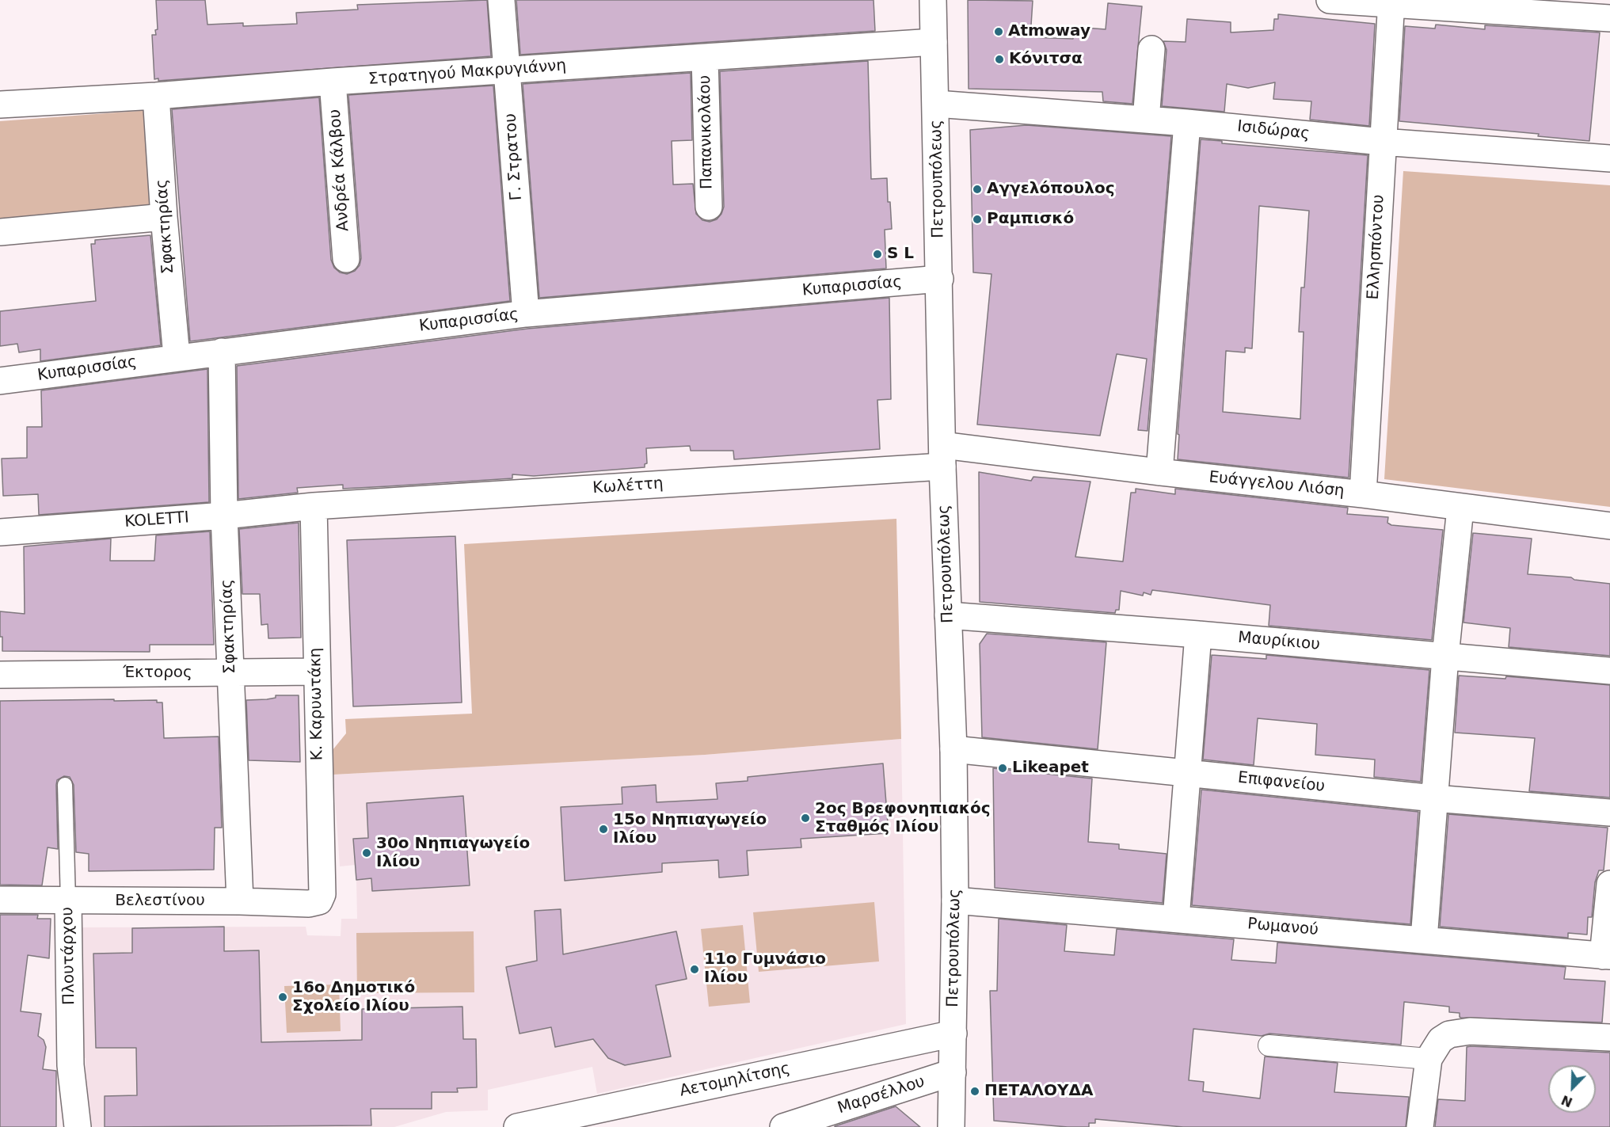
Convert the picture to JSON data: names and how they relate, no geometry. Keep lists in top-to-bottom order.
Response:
{
  "streets": {
    "street": [
      "Στρατηγού Μακρυγιάννη",
      "Ισιδώρας",
      "Παπανικολάου",
      "Γ. Στρατου",
      "Ανδρέα Κάλβου",
      "Πετρουπόλεως",
      "Σφακτηρίας",
      "Ελλησπόντου",
      "Κυπαρισσίας",
      "Ευάγγελου Λιόση",
      "Κωλέττη",
      "KOLETTI",
      "Μαυρίκιου",
      "Έκτορος",
      "Κ. Καρυωτάκη",
      "Επιφανείου",
      "Βελεστίνου",
      "Ρωμανού",
      "Πλουτάρχου",
      "Αετομηλίτσης",
      "Μαρσέλλου"
    ]
  },
  "crossings": [
    ["Στρατηγού Μακρυγιάννη", "Παπανικολάου"],
    ["Στρατηγού Μακρυγιάννη", "Γ. Στρατου"],
    ["Στρατηγού Μακρυγιάννη", "Ανδρέα Κάλβου"],
    ["Στρατηγού Μακρυγιάννη", "Πετρουπόλεως"],
    ["Στρατηγού Μακρυγιάννη", "Σφακτηρίας"],
    ["Ισιδώρας", "Πετρουπόλεως"],
    ["Ισιδώρας", "Ελλησπόντου"],
    ["Γ. Στρατου", "Κυπαρισσίας"],
    ["Πετρουπόλεως", "Κυπαρισσίας"],
    ["Πετρουπόλεως", "Ευάγγελου Λιόση"],
    ["Πετρουπόλεως", "Κωλέττη"],
    ["Πετρουπόλεως", "Μαυρίκιου"],
    ["Πετρουπόλεως", "Επιφανείου"],
    ["Πετρουπόλεως", "Ρωμανού"],
    ["Πετρουπόλεως", "Αετομηλίτσης"],
    ["Πετρουπόλεως", "Μαρσέλλου"],
    ["Σφακτηρίας", "Κυπαρισσίας"],
    ["Σφακτηρίας", "KOLETTI"],
    ["Σφακτηρίας", "Έκτορος"],
    ["Σφακτηρίας", "Βελεστίνου"],
    ["Ελλησπόντου", "Ευάγγελου Λιόση"],
    ["Ευάγγελου Λιόση", "Κωλέττη"],
    ["Κωλέττη", "KOLETTI"],
    ["Κωλέττη", "Κ. Καρυωτάκη"],
    ["KOLETTI", "Κ. Καρυωτάκη"],
    ["Έκτορος", "Κ. Καρυωτάκη"],
    ["Κ. Καρυωτάκη", "Βελεστίνου"],
    ["Βελεστίνου", "Πλουτάρχου"]
  ],
  "places": [
    "Atmoway",
    "Κόνιτσα",
    "Αγγελόπουλος",
    "Ραμπισκό",
    "S L",
    "Likeapet",
    "2ος Βρεφονηπιακός Σταθμός Ιλίου",
    "15ο Νηπιαγωγείο Ιλίου",
    "30ο Νηπιαγωγείο Ιλίου",
    "11ο Γυμνάσιο Ιλίου",
    "16ο Δημοτικό Σχολείο Ιλίου",
    "ΠΕΤΑΛΟΥΔΑ"
  ],
  "north": "bottom left"
}
